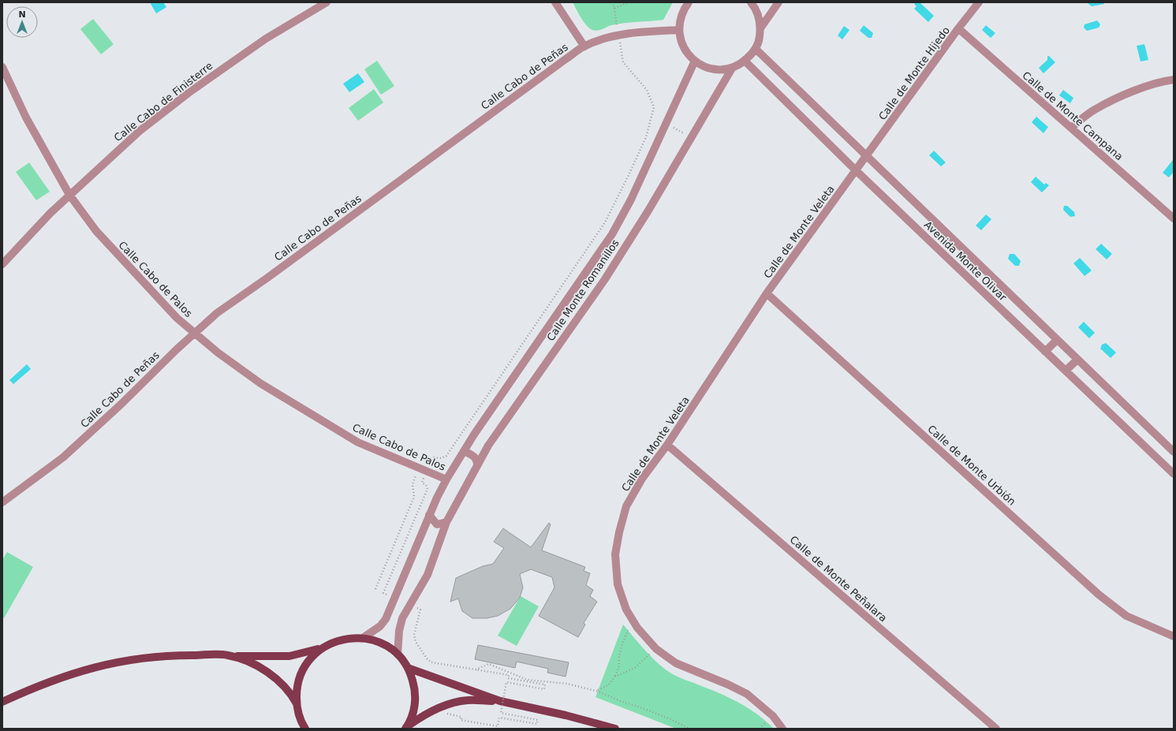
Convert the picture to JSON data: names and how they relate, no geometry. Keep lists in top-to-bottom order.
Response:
{
  "streets": {
    "street": [
      "Calle de Monte Hijedo",
      "Calle Cabo de Peñas",
      "Calle Cabo de Finisterre",
      "Calle de Monte Campana",
      "Calle de Monte Veleta",
      "Avenida Monte Olivar",
      "Calle Cabo de Palos",
      "Calle Monte Romanillos",
      "Calle de Monte Urbión",
      "Calle de Monte Peñalara"
    ]
  },
  "crossings": [
    ["Calle de Monte Hijedo", "Calle de Monte Campana"],
    ["Calle de Monte Hijedo", "Calle de Monte Veleta"],
    ["Calle de Monte Hijedo", "Avenida Monte Olivar"],
    ["Calle Cabo de Peñas", "Calle Cabo de Palos"],
    ["Calle Cabo de Finisterre", "Calle Cabo de Palos"],
    ["Calle de Monte Veleta", "Avenida Monte Olivar"],
    ["Calle de Monte Veleta", "Calle de Monte Urbión"],
    ["Calle de Monte Veleta", "Calle de Monte Peñalara"],
    ["Calle Cabo de Palos", "Calle Monte Romanillos"]
  ],
  "north": "top"
}
